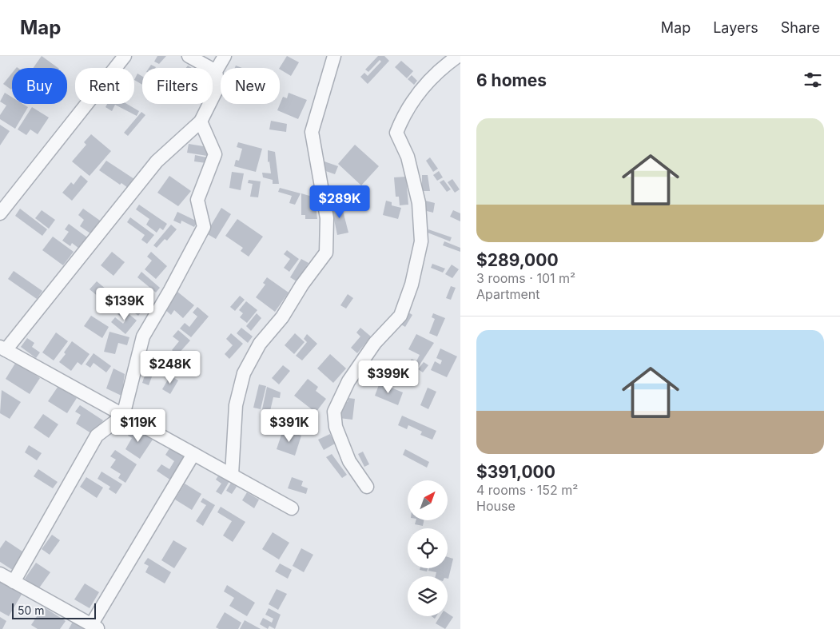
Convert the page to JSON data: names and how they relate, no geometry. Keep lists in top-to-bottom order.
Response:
{
  "scale_bar": "50 m",
  "north": "top right",
  "page": {
    "header": "Map",
    "nav": ["Map", "Layers", "Share"],
    "heading": "6 homes",
    "chip": [
      "Buy",
      "Rent",
      "Filters",
      "New"
    ],
    "list": [
      {
        "name": "$289,000",
        "note": "3 rooms · 101 m² · Apartment"
      },
      {
        "name": "$391,000",
        "note": "4 rooms · 152 m² · House"
      }
    ],
    "price": [
      "$289K",
      "$139K",
      "$248K",
      "$399K",
      "$119K",
      "$391K"
    ],
    "scale": "50 m"
  }
}
